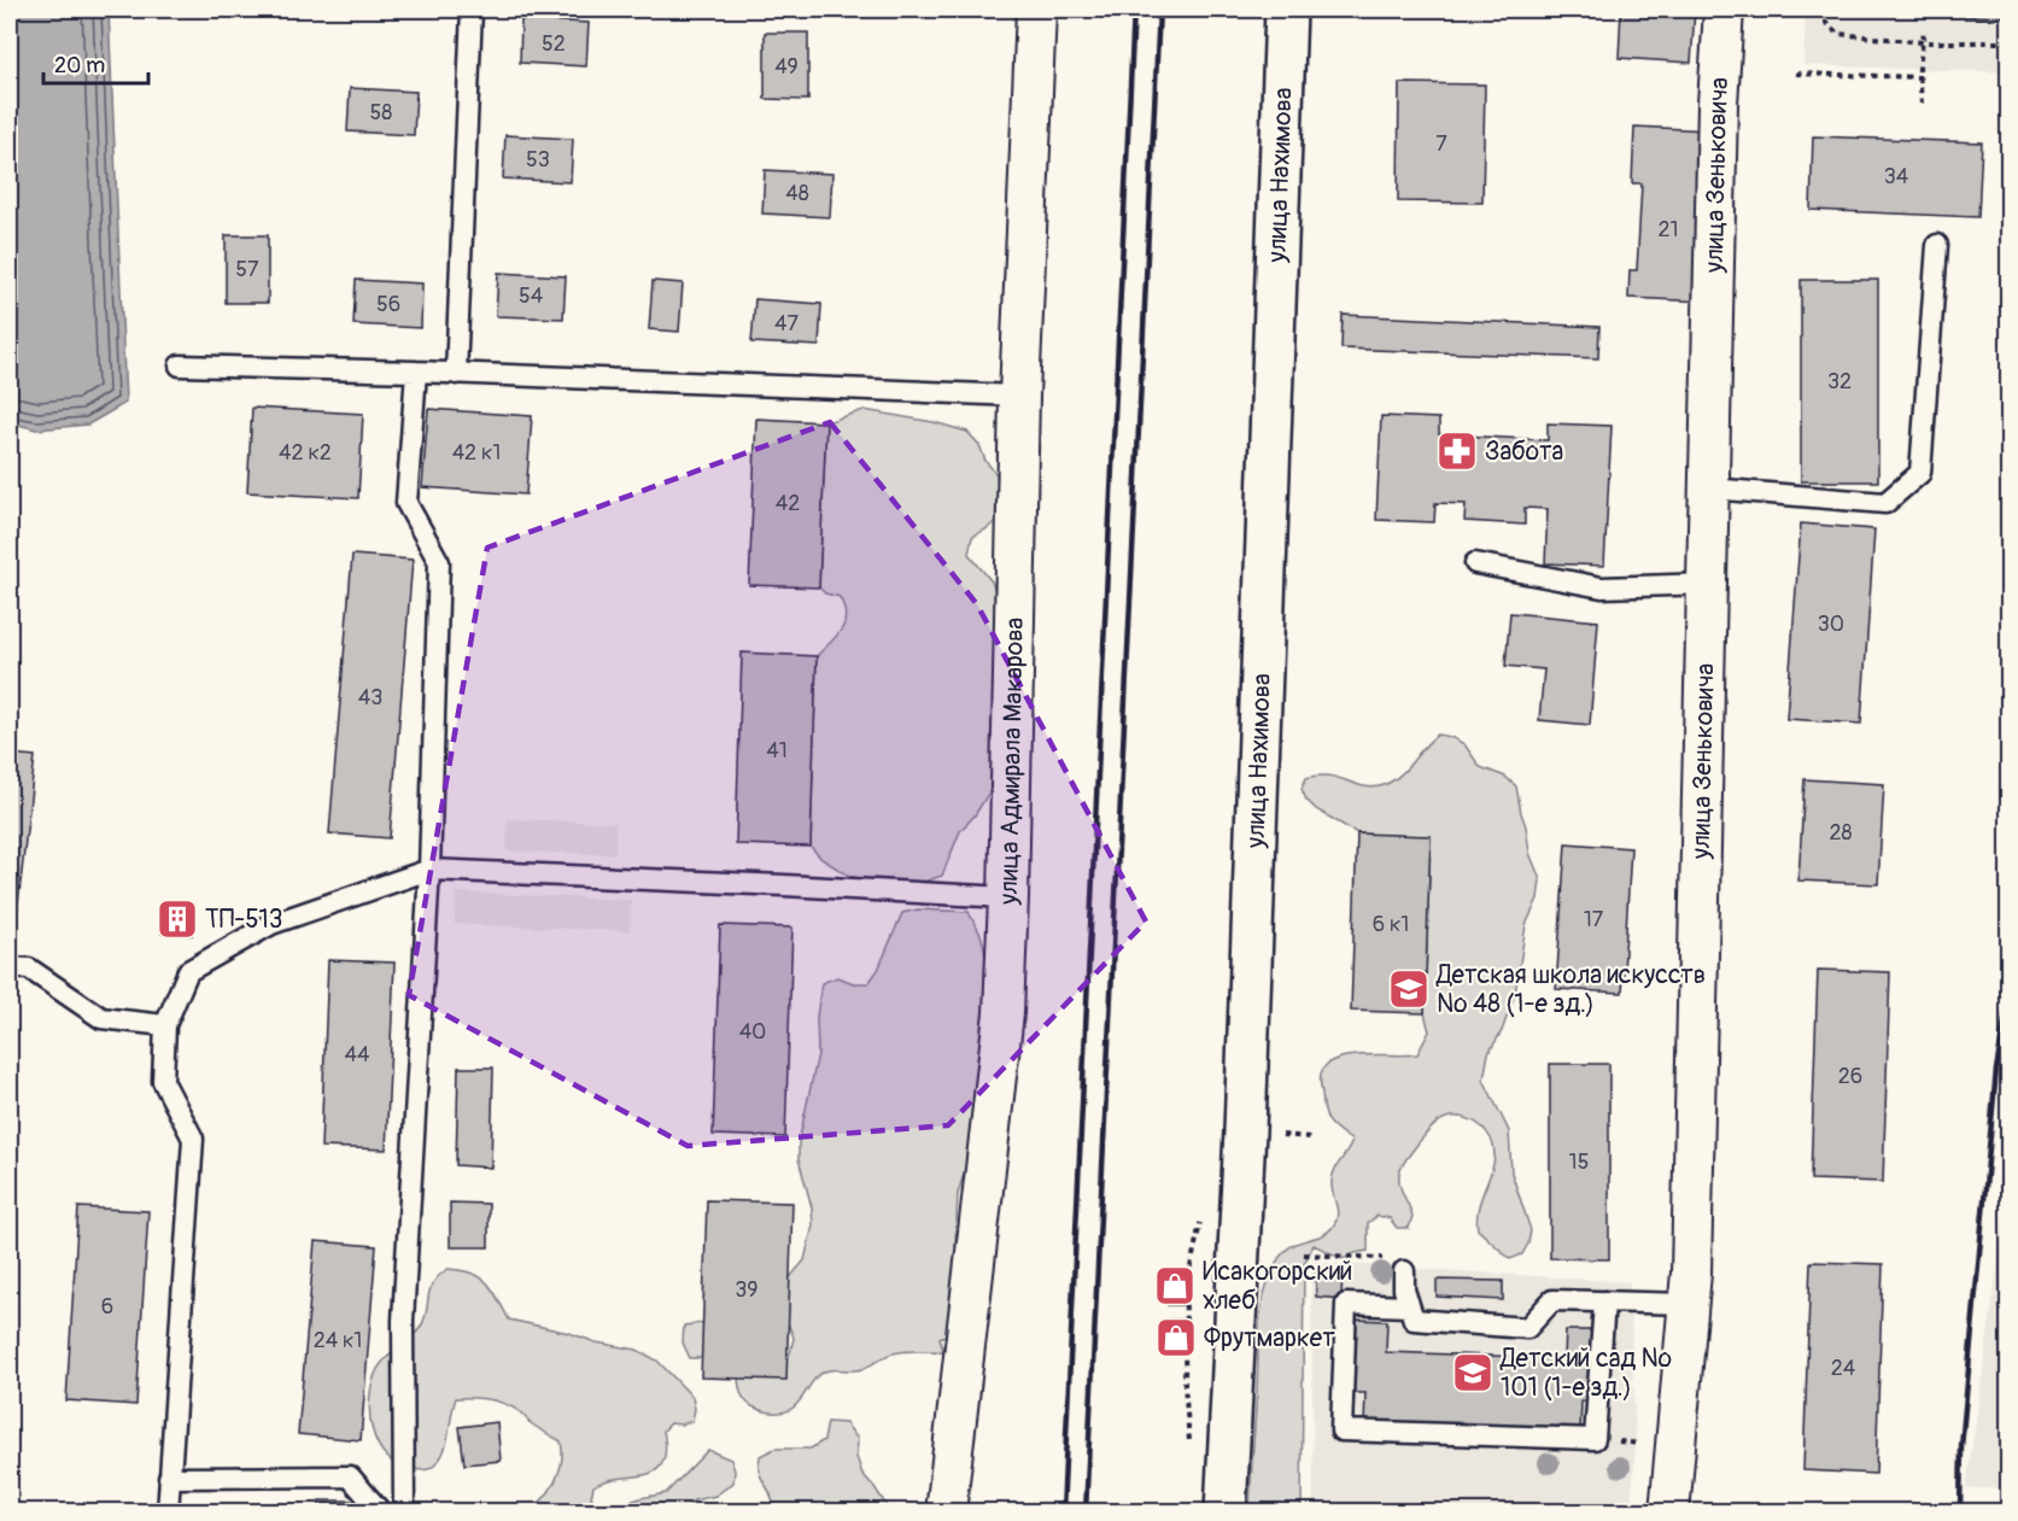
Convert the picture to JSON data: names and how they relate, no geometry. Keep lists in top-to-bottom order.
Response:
{
  "streets": {
    "main road": ["улица Нахимова"],
    "street": ["улица Зеньковича", "улица Адмирала Макарова"]
  },
  "places": {
    "pharmacy": ["Забота"],
    "building": ["ТП-513"],
    "school or university": ["Детская школа искусств № 48 (1-е зд.)", "Детский сад № 101 (1-е зд.)"],
    "shop": ["Исакогорский хлеб", "Фрутмаркет"]
  },
  "house_numbers": [
    "52",
    "49",
    "58",
    "7",
    "53",
    "34",
    "48",
    "21",
    "57",
    "54",
    "56",
    "47",
    "32",
    "42 к2",
    "42 к1",
    "42",
    "30",
    "43",
    "41",
    "28",
    "17",
    "6 к1",
    "40",
    "44",
    "26",
    "15",
    "39",
    "6",
    "24 к1",
    "24"
  ],
  "scale_bar": "20 m"
}
